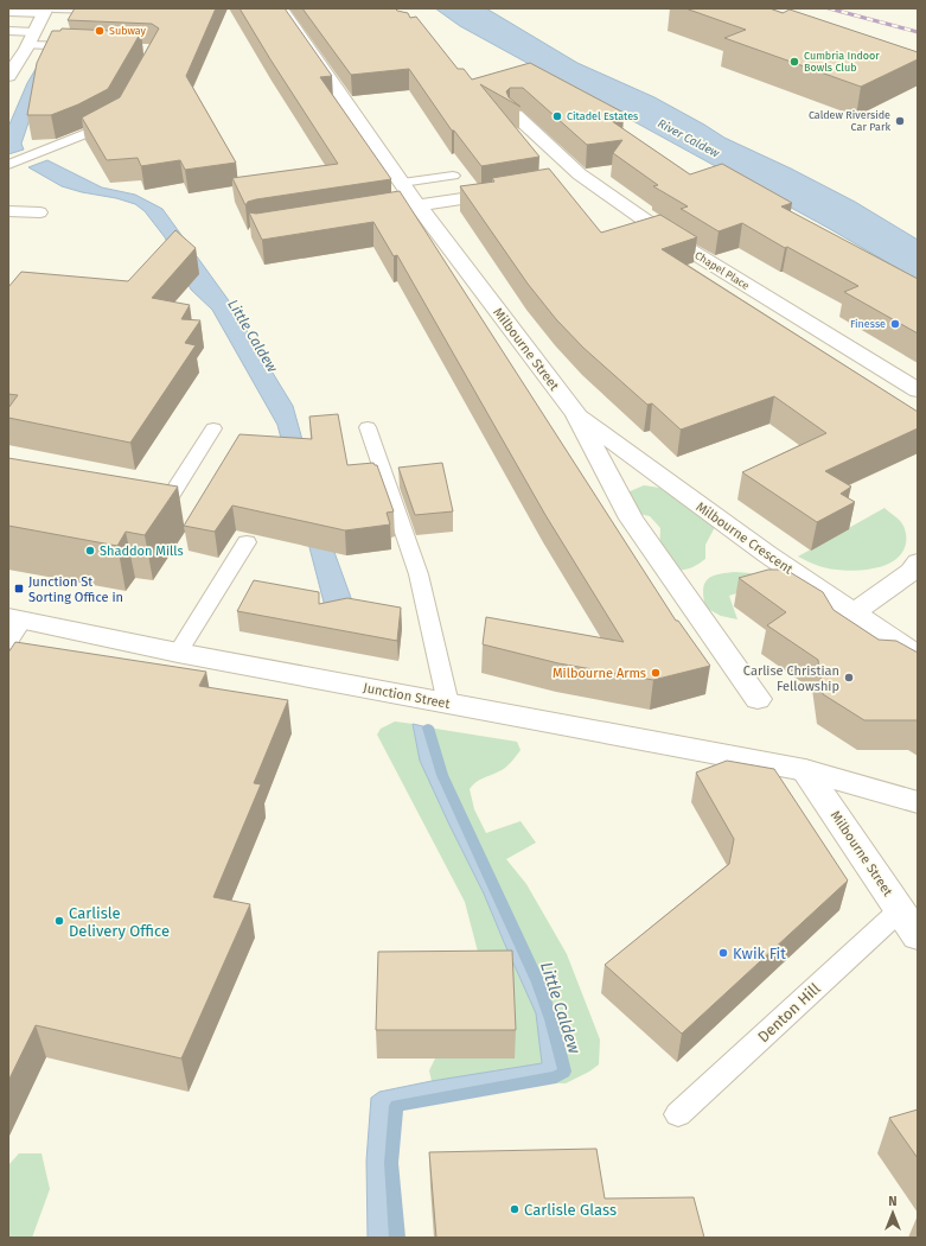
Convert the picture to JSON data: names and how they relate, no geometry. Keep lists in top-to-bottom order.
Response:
{
  "streets": {
    "street": [
      "Chapel Place",
      "Milbourne Street",
      "Milbourne Crescent",
      "Junction Street"
    ],
    "lane": ["Denton Hill"]
  },
  "crossings": [
    ["Milbourne Street", "Milbourne Crescent"],
    ["Milbourne Street", "Junction Street"],
    ["Milbourne Street", "Denton Hill"]
  ],
  "water": ["River Caldew", "Little Caldew"],
  "places": {
    "other": [
      "Subway",
      "Cumbria Indoor Bowls Club",
      "Citadel Estates",
      "Caldew Riverside Car Park",
      "Finesse",
      "Shaddon Mills",
      "Milbourne Arms",
      "Carlise Christian Fellowship",
      "Carlisle Delivery Office",
      "Kwik Fit",
      "Carlisle Glass"
    ],
    "transit": ["Junction St Sorting Office in"]
  },
  "north": "top"
}
